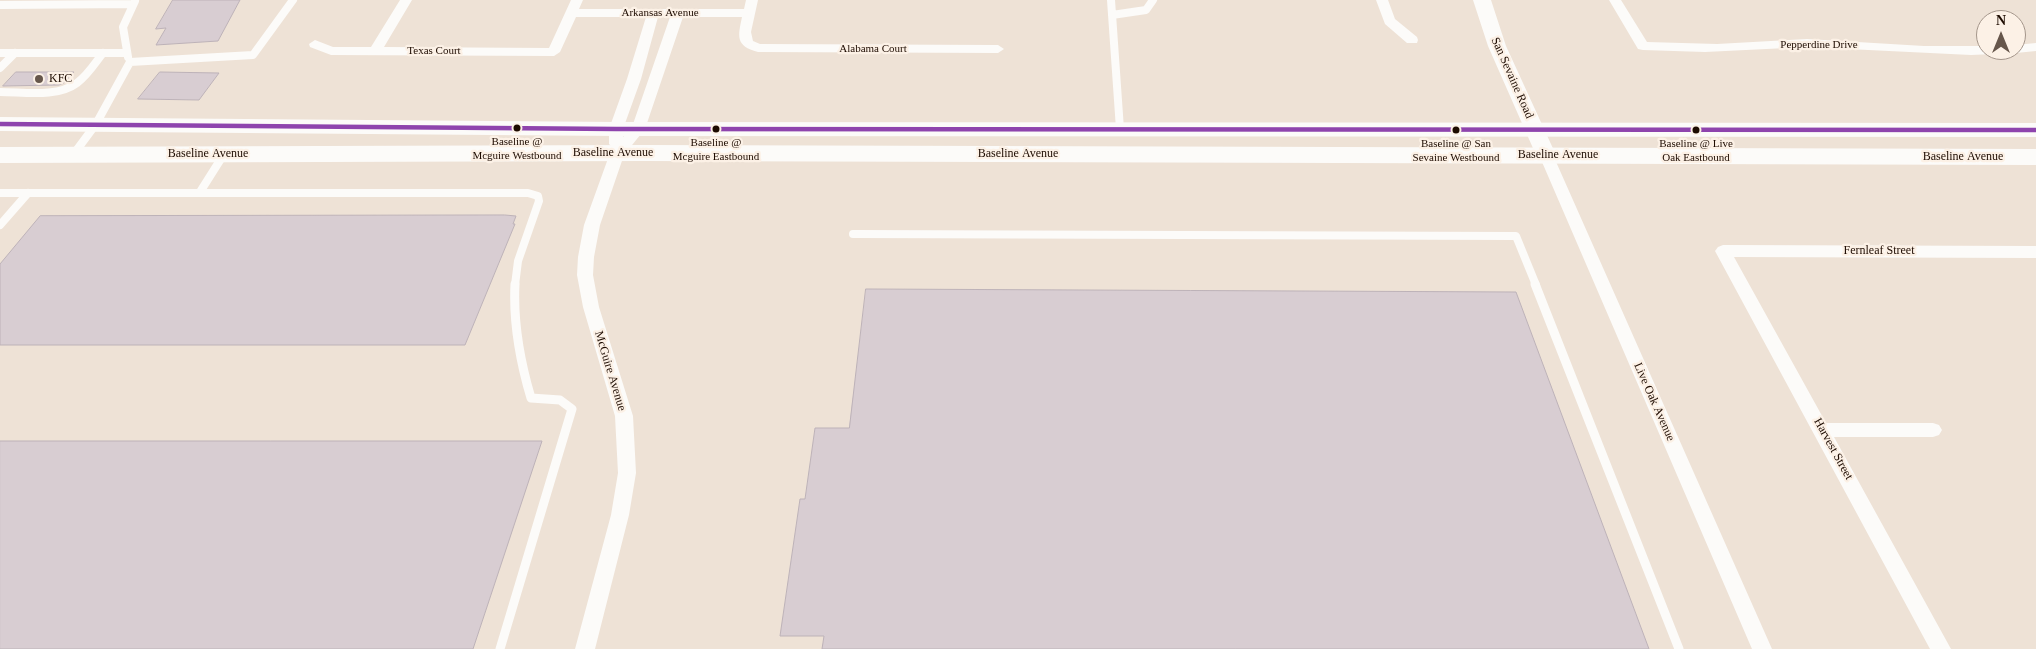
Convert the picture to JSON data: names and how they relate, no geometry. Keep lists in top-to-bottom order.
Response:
{
  "streets": {
    "main road": ["Baseline Avenue"],
    "street": [
      "Arkansas Avenue",
      "Pepperdine Drive",
      "Alabama Court",
      "Texas Court",
      "San Sevaine Road",
      "Fernleaf Street",
      "McGuire Avenue",
      "Live Oak Avenue",
      "Harvest Street"
    ]
  },
  "crossings": [
    ["Arkansas Avenue", "Alabama Court"],
    ["Arkansas Avenue", "Texas Court"],
    ["Arkansas Avenue", "McGuire Avenue"],
    ["San Sevaine Road", "Baseline Avenue"],
    ["San Sevaine Road", "Live Oak Avenue"],
    ["Baseline Avenue", "McGuire Avenue"],
    ["Baseline Avenue", "Live Oak Avenue"],
    ["Fernleaf Street", "Harvest Street"]
  ],
  "places": [
    "KFC",
    "Baseline @ Mcguire Westbound",
    "Baseline @ Mcguire Eastbound",
    "Baseline @ San Sevaine Westbound",
    "Baseline @ Live Oak Eastbound"
  ],
  "north": "top"
}
